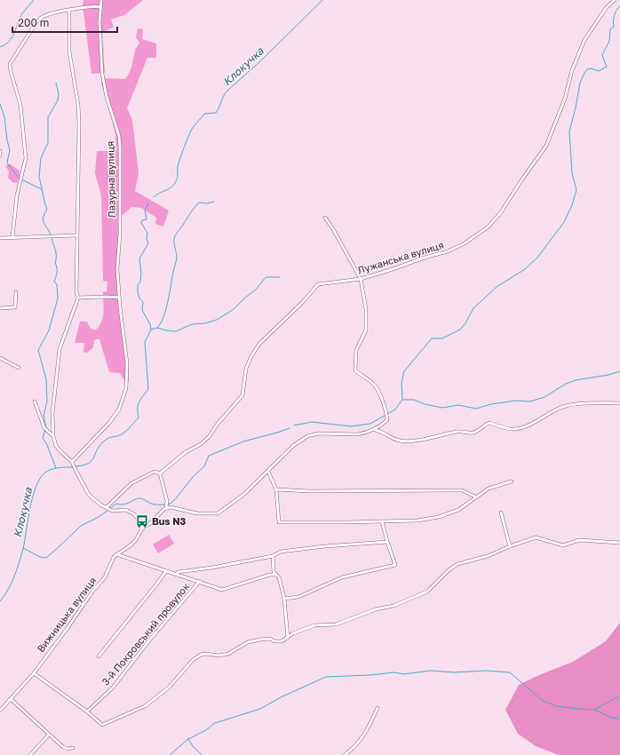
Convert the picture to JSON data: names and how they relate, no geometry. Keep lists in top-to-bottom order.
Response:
{
  "streets": {
    "street": [
      "Лазурна вулиця",
      "Лужанська вулиця",
      "Вижницька вулиця",
      "3-й Покровський провулок"
    ]
  },
  "water": ["Клокучка"],
  "places": {
    "bus stop": ["Bus N3"]
  },
  "scale_bar": "200 m"
}
